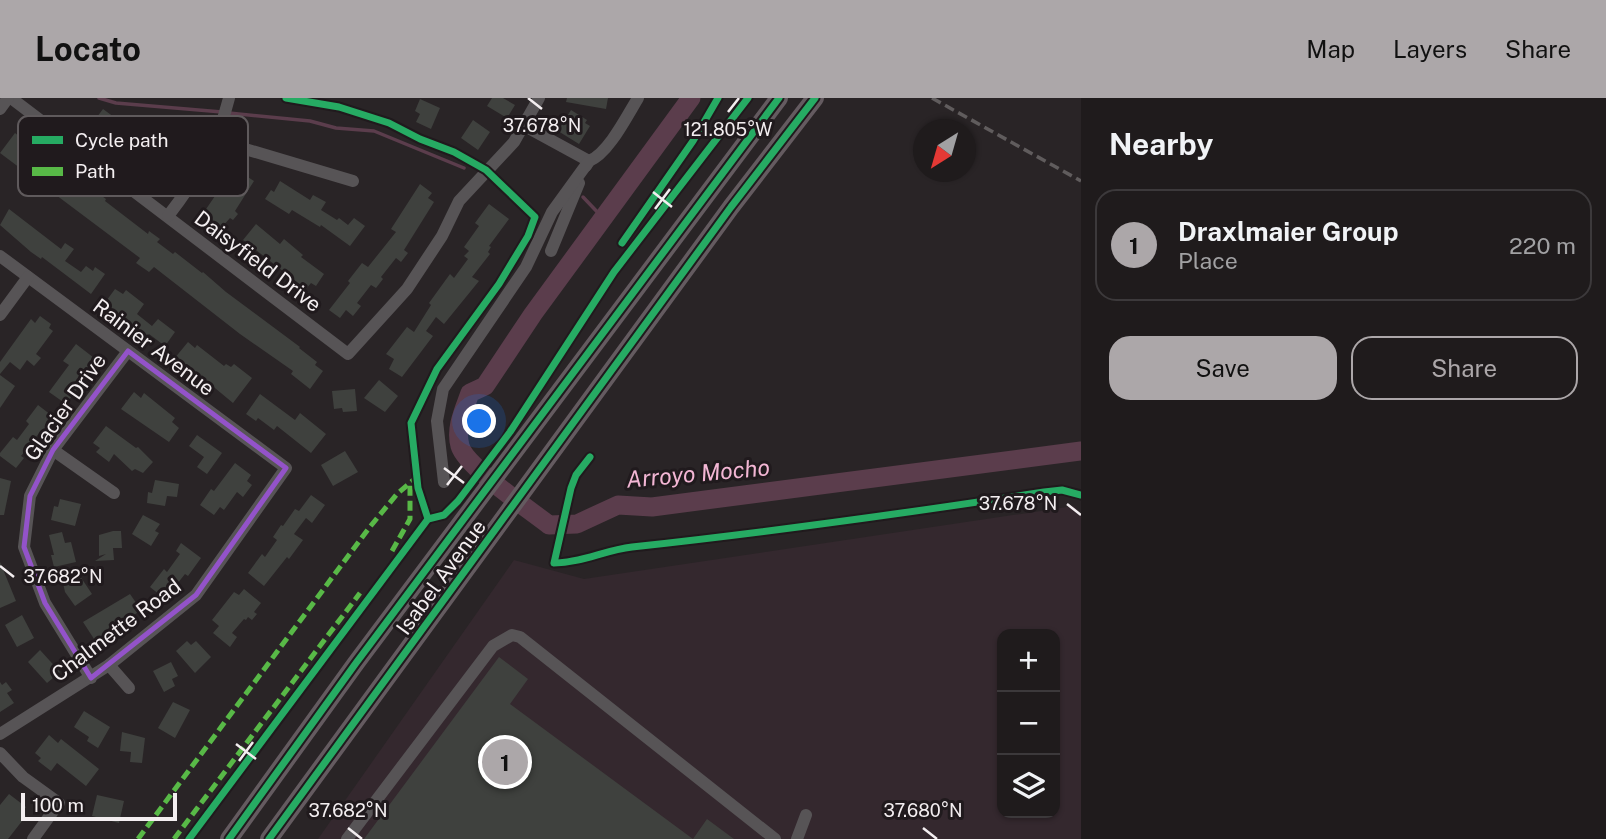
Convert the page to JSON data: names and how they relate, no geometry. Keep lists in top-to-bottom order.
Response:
{
  "streets": {
    "highway": ["Isabel Avenue"],
    "street": [
      "Daisyfield Drive",
      "Rainier Avenue",
      "Glacier Drive",
      "Chalmette Road"
    ]
  },
  "crossings": [
    ["Rainier Avenue", "Glacier Drive"],
    ["Rainier Avenue", "Chalmette Road"],
    ["Glacier Drive", "Chalmette Road"]
  ],
  "water": ["Arroyo Mocho"],
  "legend": ["Cycle path", "Path"],
  "scale_bar": "100 m",
  "north": "bottom left",
  "page": {
    "header": "Locato",
    "nav": ["Map", "Layers", "Share"],
    "heading": "Nearby",
    "list": [
      {
        "mark": "1",
        "name": "Draxlmaier Group",
        "note": "Place",
        "value": "220 m"
      }
    ],
    "buttons": ["Save", "Share"],
    "map_buttons": ["+", "−"],
    "pins": "1",
    "scale": "100 m"
  },
  "coordinates": [
    "37.678°N",
    "121.805°W",
    "37.682°N",
    "37.680°N"
  ]
}
